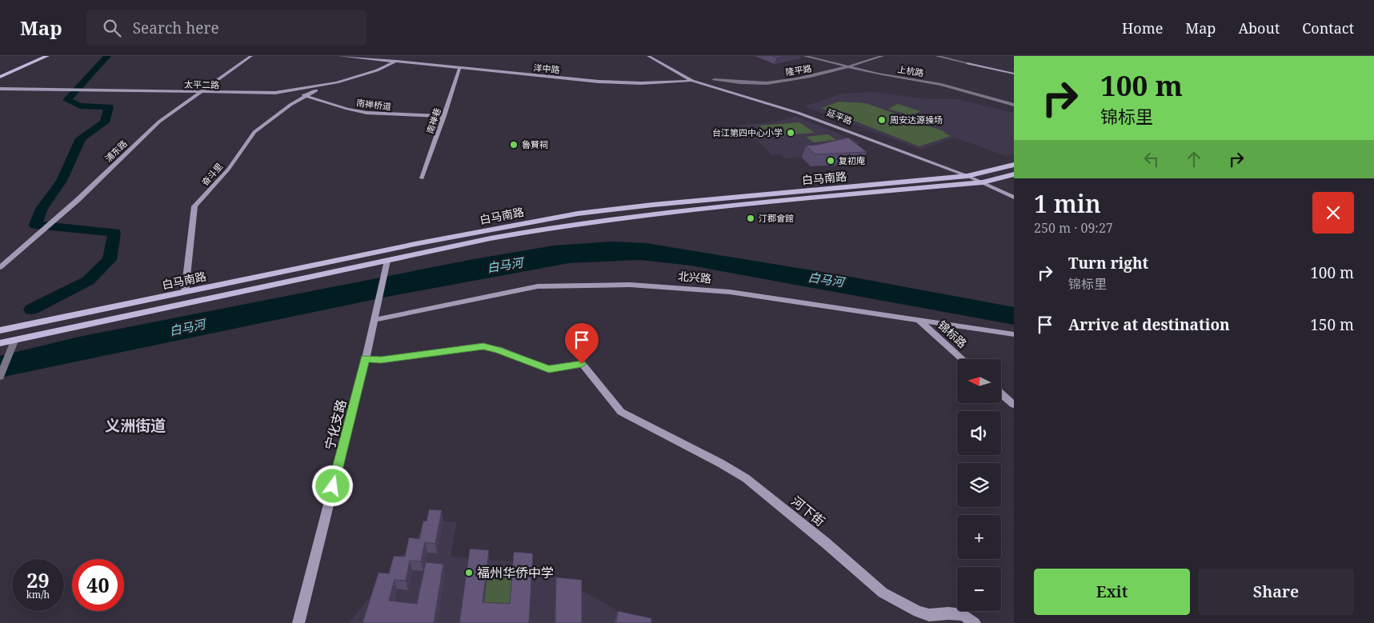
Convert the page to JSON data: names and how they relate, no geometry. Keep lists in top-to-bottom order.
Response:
{
  "streets": {
    "main road": ["白马南路"],
    "street": [
      "洋中路",
      "隆平路",
      "上杭路",
      "太平二路",
      "南禅桥道",
      "延平路",
      "南禅巷",
      "浦东路",
      "奋斗里",
      "北兴路",
      "锦标路",
      "宁化支路",
      "河下街"
    ]
  },
  "crossings": [
    ["洋中路", "太平二路"],
    ["洋中路", "延平路"],
    ["洋中路", "南禅巷"],
    ["隆平路", "上杭路"],
    ["太平二路", "南禅桥道"],
    ["太平二路", "浦东路"],
    ["太平二路", "奋斗里"],
    ["南禅桥道", "南禅巷"],
    ["南禅桥道", "奋斗里"],
    ["延平路", "白马南路"],
    ["奋斗里", "白马南路"],
    ["北兴路", "锦标路"],
    ["北兴路", "宁化支路"],
    ["宁化支路", "河下街"]
  ],
  "districts": ["义洲街道"],
  "water": ["白马河"],
  "places": [
    "周安达源操场",
    "台江第四中心小学",
    "魯賢祠",
    "复初庵",
    "汀郡會館",
    "福州华侨中学"
  ],
  "north": "left",
  "page": {
    "header": "Map",
    "search": "Search here",
    "nav": [
      "Home",
      "Map",
      "About",
      "Contact"
    ],
    "turn": ["100 m", "锦标里"],
    "heading": ["1 min", "250 m · 09:27"],
    "list": [
      {
        "name": "Turn right",
        "note": "锦标里",
        "value": "100 m"
      },
      {
        "name": "Arrive at destination",
        "value": "150 m"
      }
    ],
    "map_buttons": ["+", "−"],
    "speed": "29 km/h",
    "limit": "40",
    "buttons": ["Exit", "Share"]
  }
}
